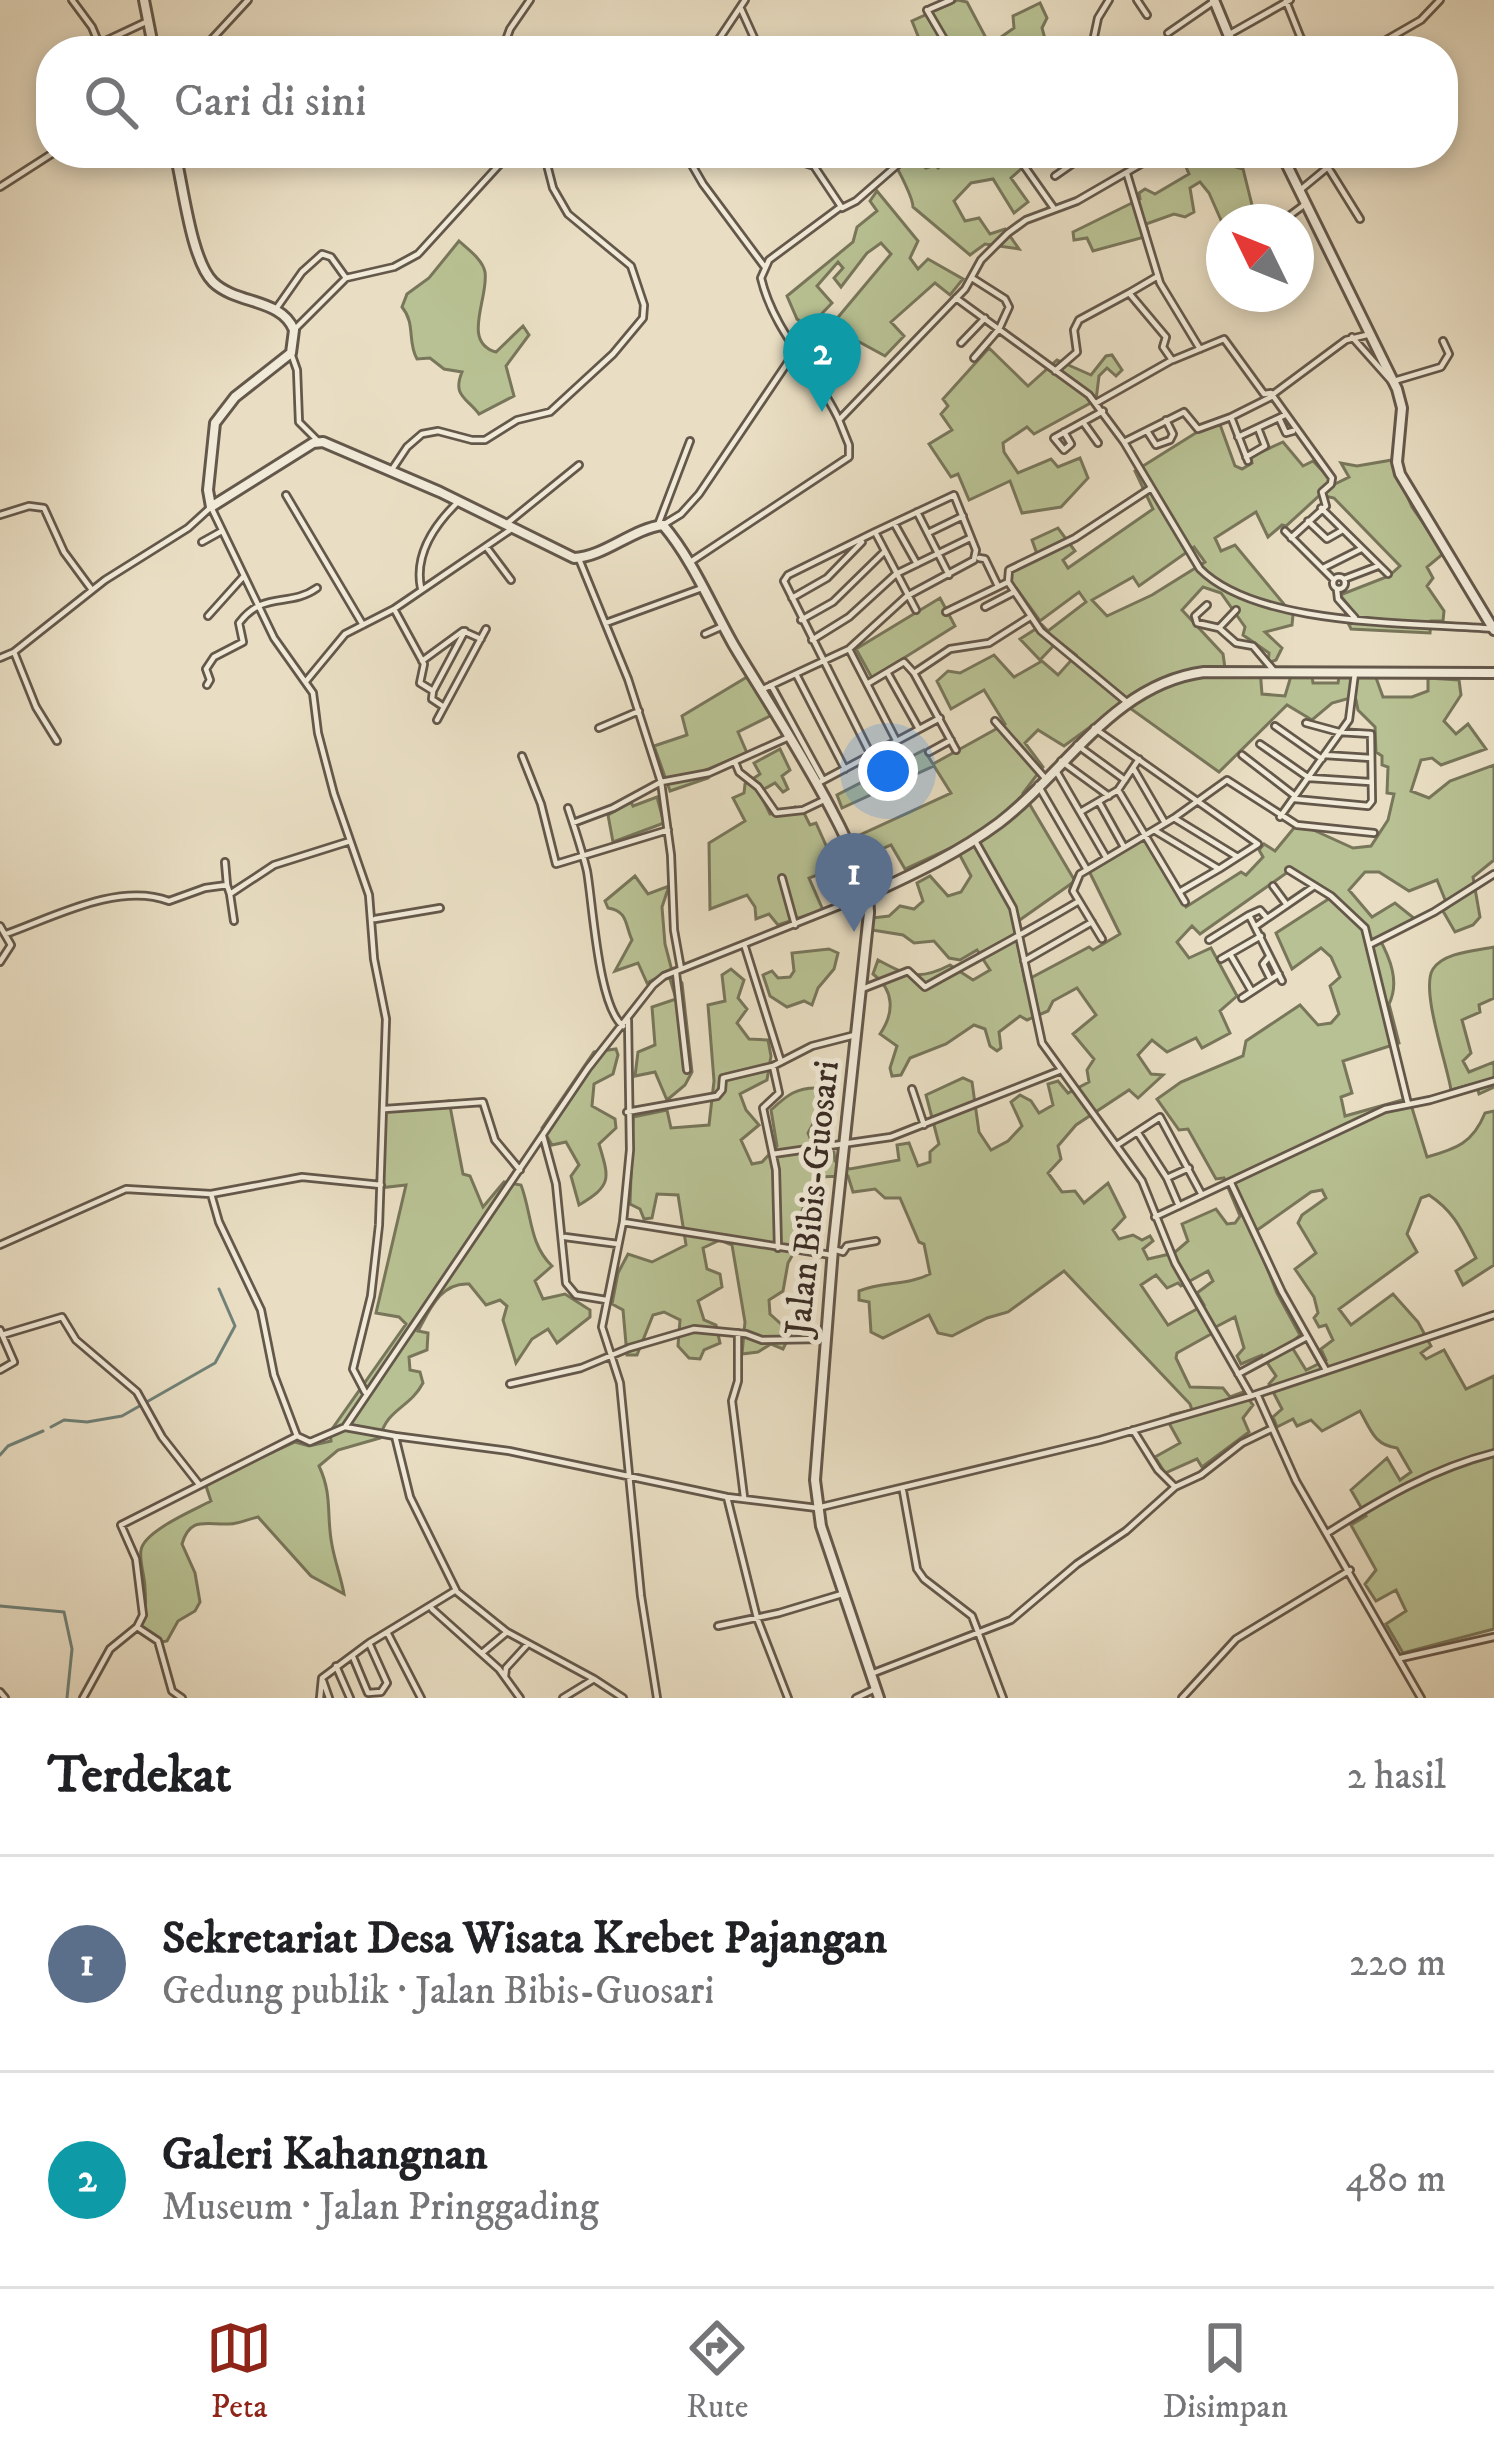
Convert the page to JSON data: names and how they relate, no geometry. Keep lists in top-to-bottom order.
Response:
{
  "streets": {
    "street": ["Jalan Bibis-Guosari"]
  },
  "north": "top left",
  "page": {
    "search": "Cari di sini",
    "pins": ["2", "1"],
    "heading": ["Terdekat", "2 hasil"],
    "list": [
      {
        "mark": "1",
        "name": "Sekretariat Desa Wisata Krebet Pajangan",
        "note": "Gedung publik · Jalan Bibis-Guosari",
        "value": "220 m"
      },
      {
        "mark": "2",
        "name": "Galeri Kahangnan",
        "note": "Museum · Jalan Pringgading",
        "value": "480 m"
      }
    ],
    "nav": ["Peta", "Rute", "Disimpan"]
  }
}
